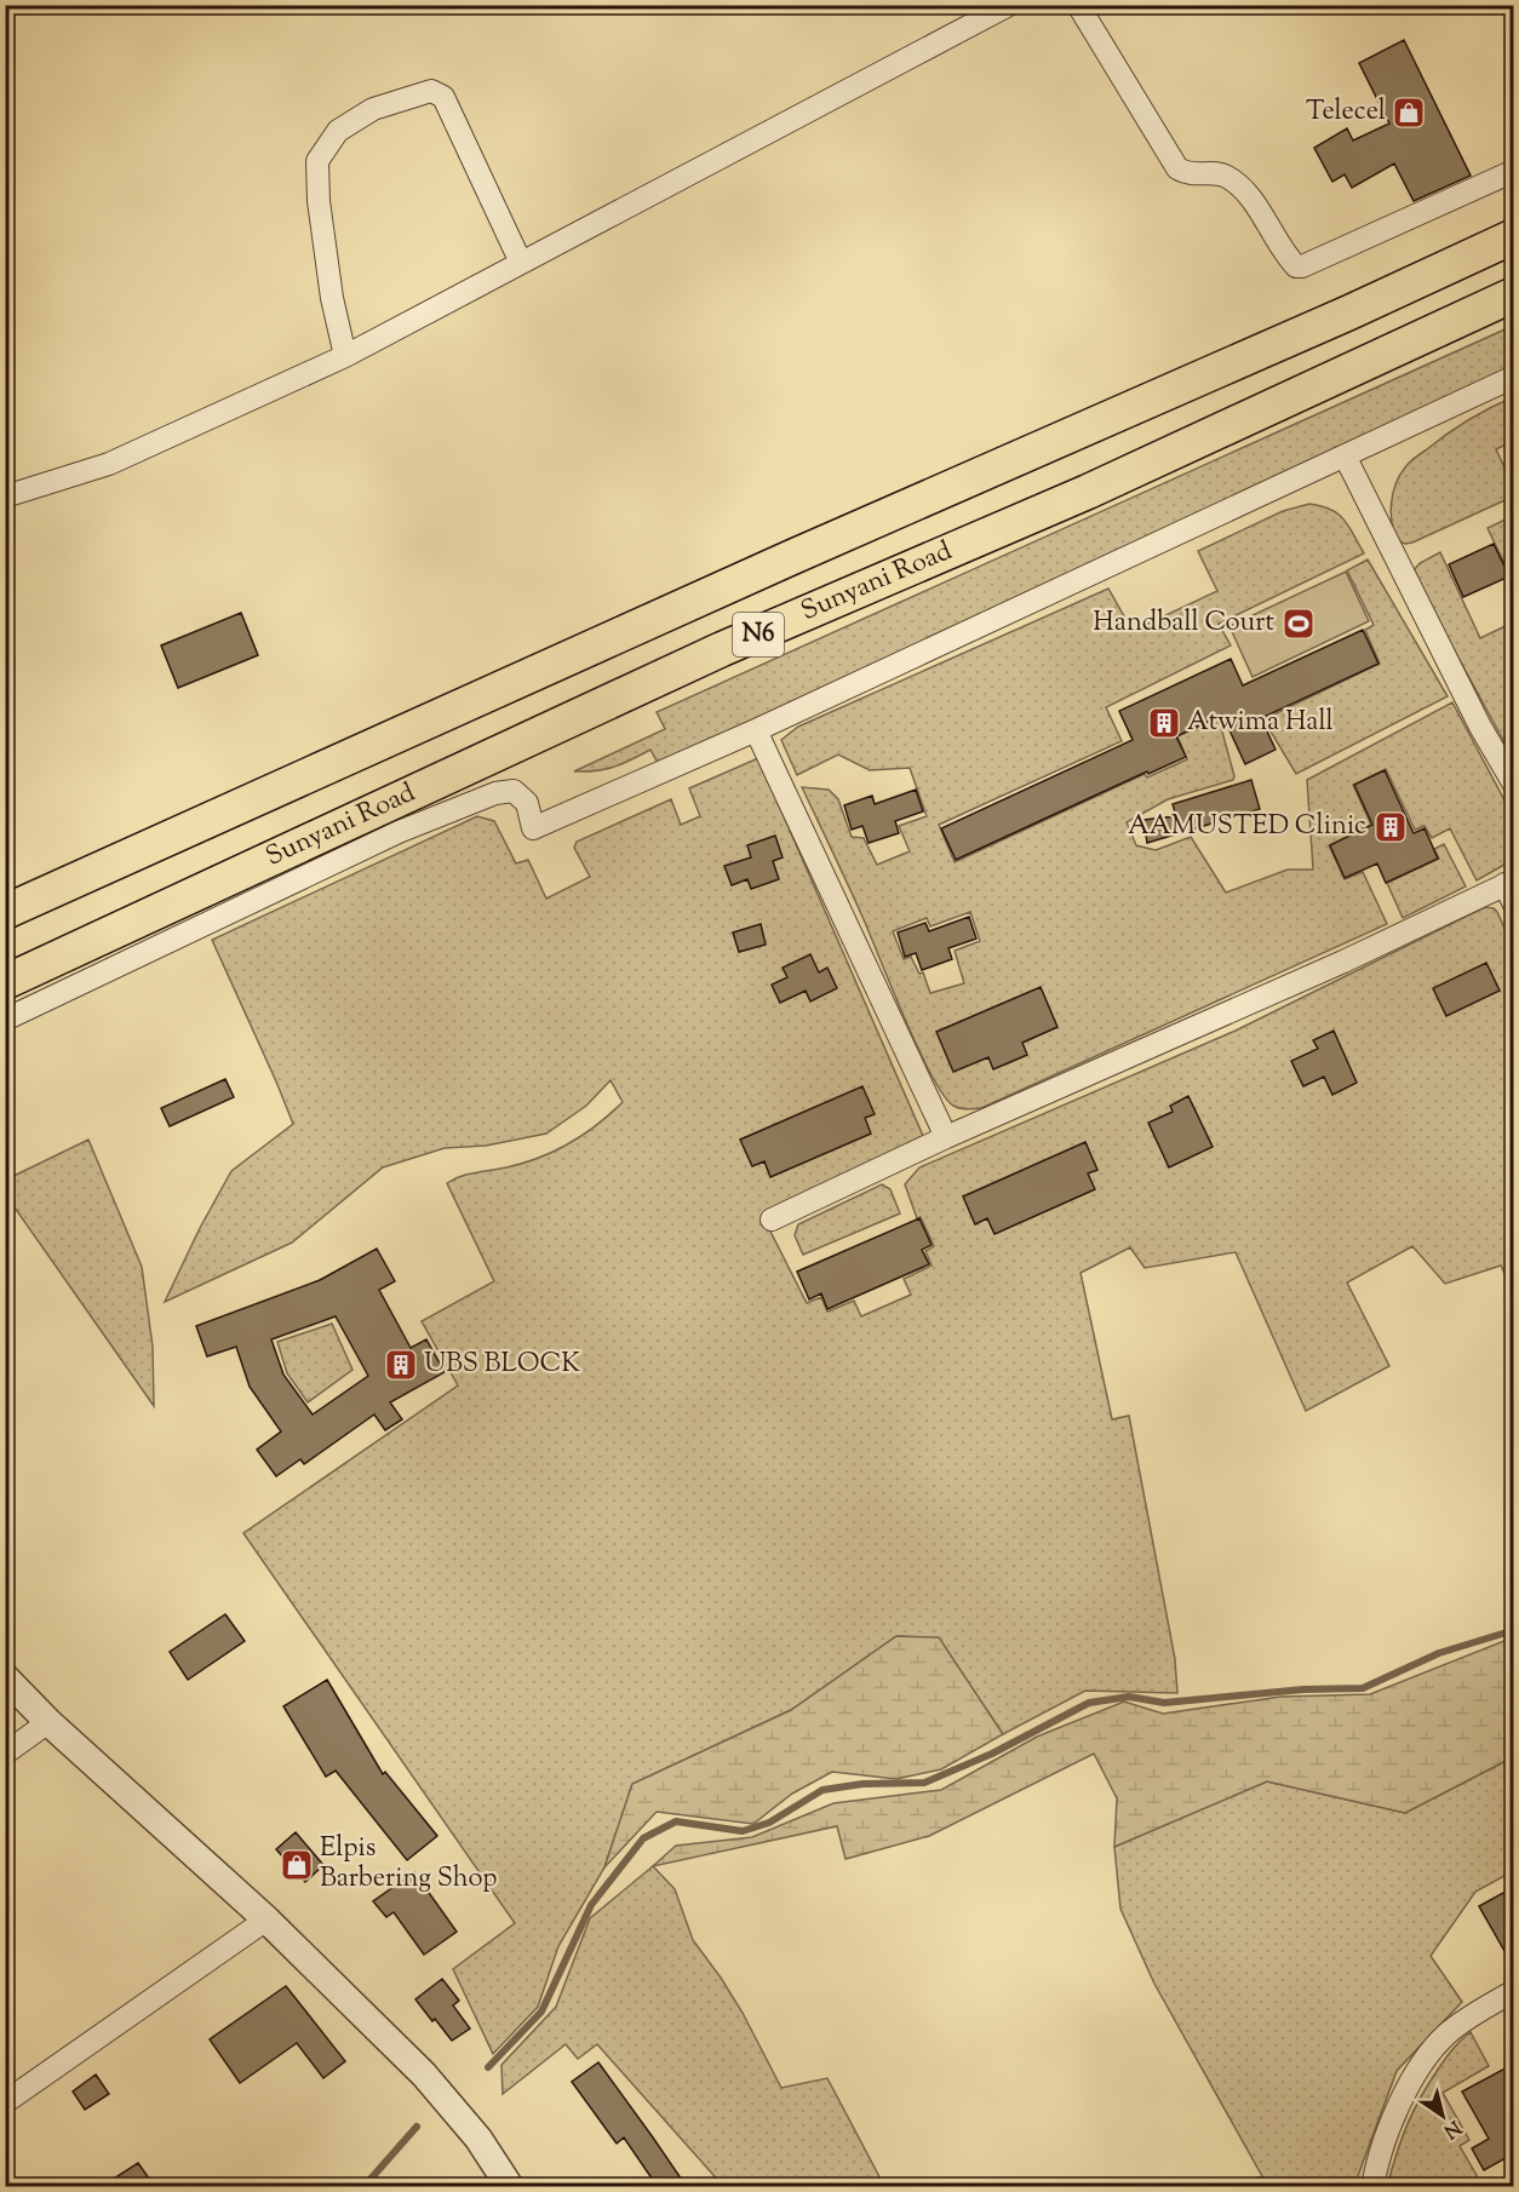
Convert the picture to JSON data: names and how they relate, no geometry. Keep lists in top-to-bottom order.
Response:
{
  "streets": {
    "main road": ["Sunyani Road", "N6"]
  },
  "places": {
    "shop": ["Telecel", "Elpis Barbering Shop"],
    "sports": ["Handball Court"],
    "building": ["Atwima Hall", "AAMUSTED Clinic", "UBS BLOCK"]
  },
  "north": "bottom right"
}
